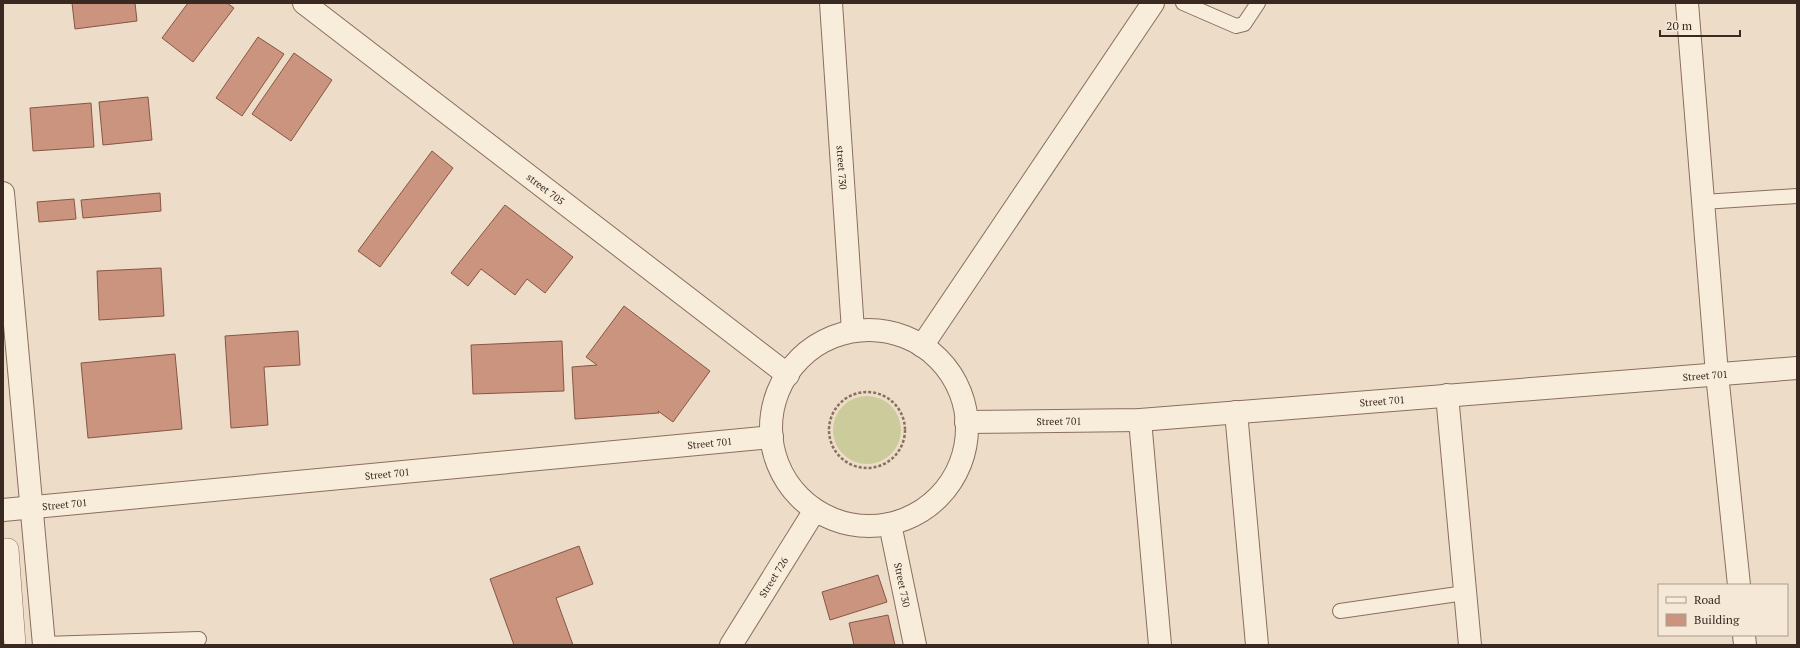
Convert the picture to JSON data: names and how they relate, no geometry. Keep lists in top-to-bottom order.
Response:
{
  "streets": {
    "street": [
      "street 730",
      "street 705",
      "Street 701",
      "Street 726",
      "Street 730"
    ]
  },
  "legend": ["Road", "Building"],
  "scale_bar": "20 m"
}
